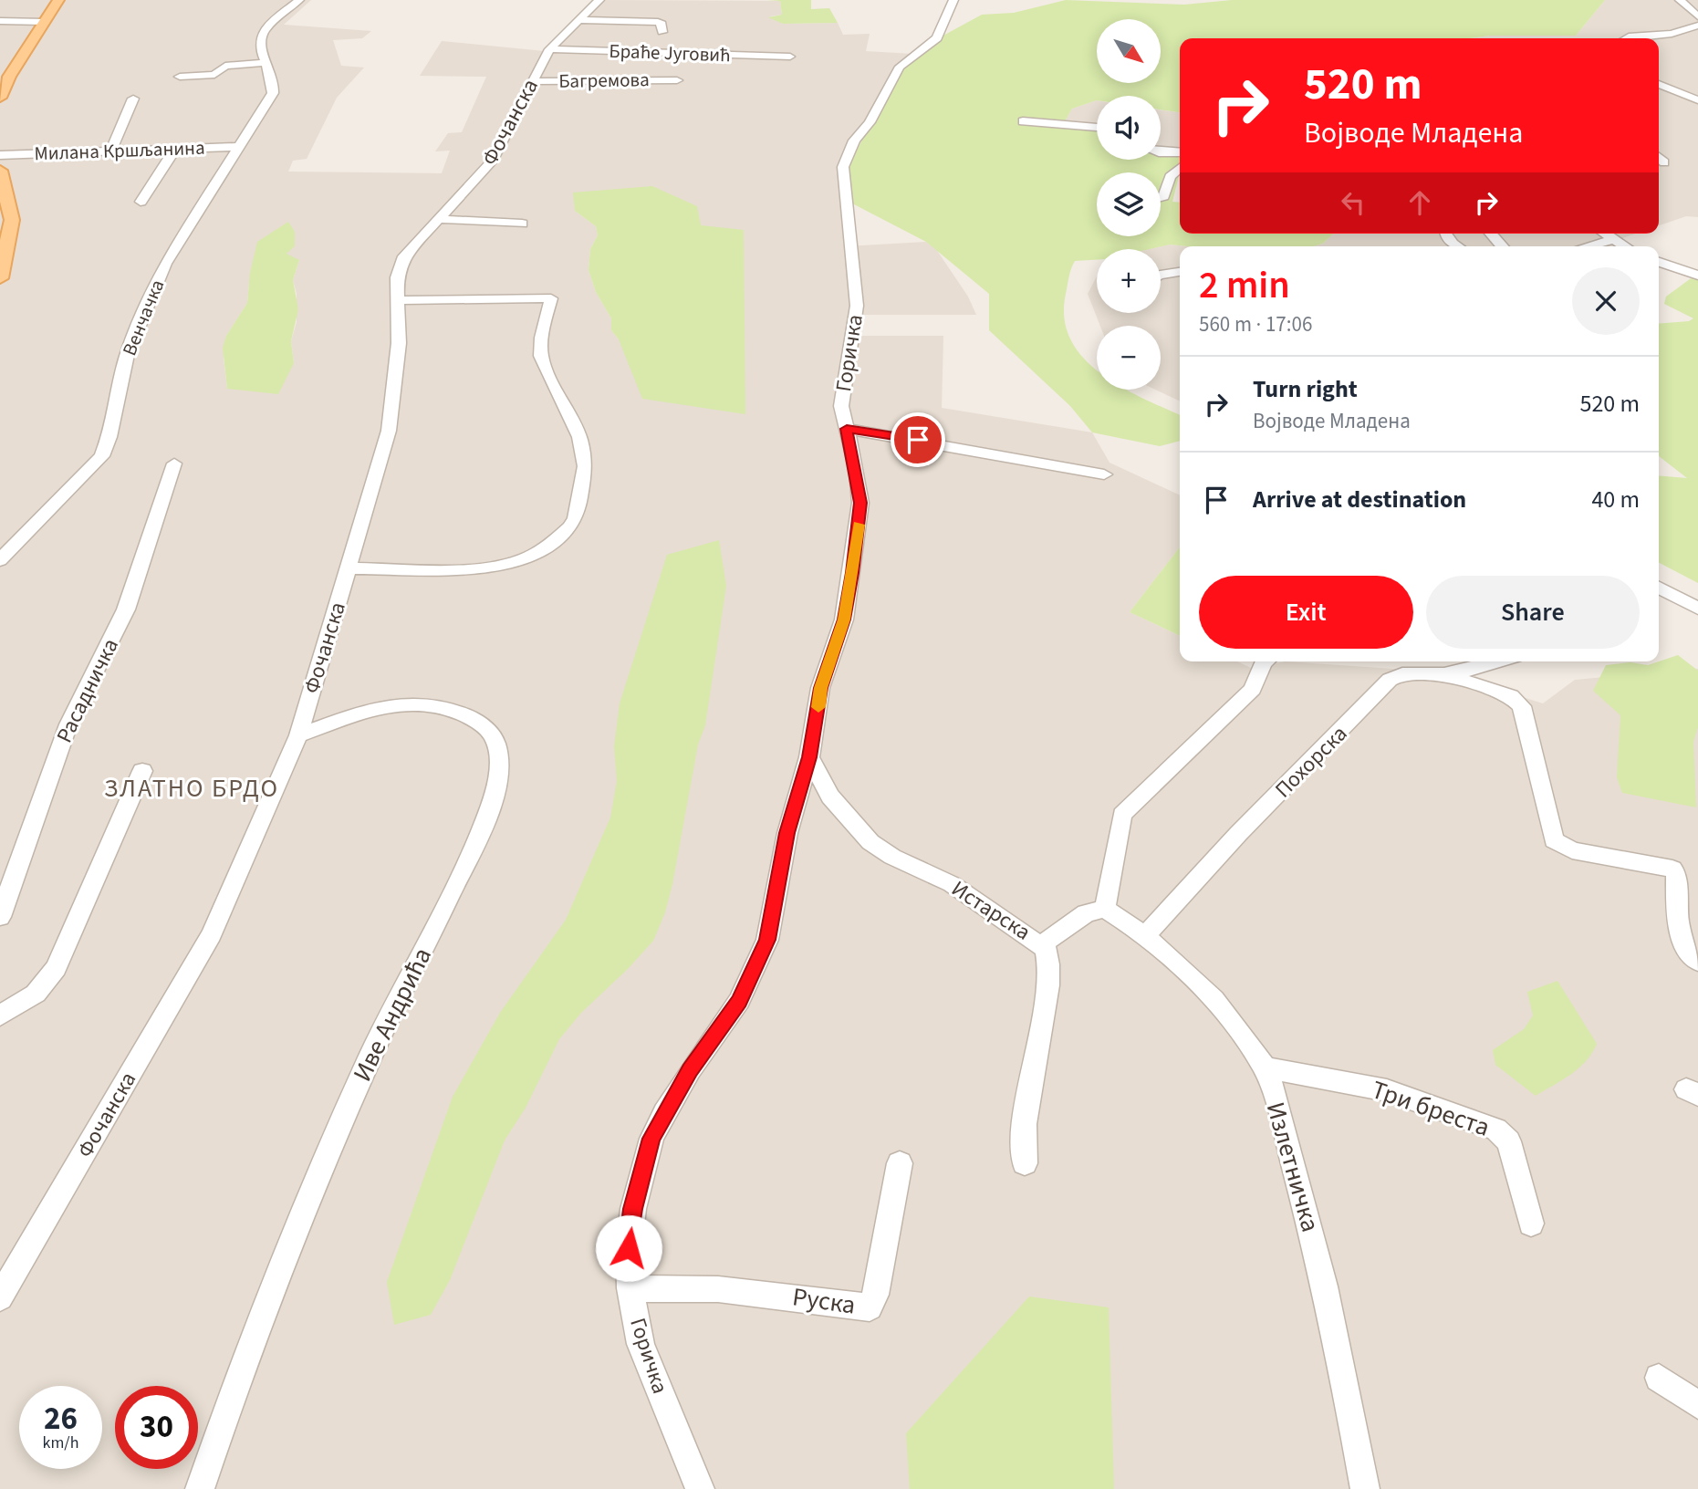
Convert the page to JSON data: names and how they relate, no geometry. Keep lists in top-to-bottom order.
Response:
{
  "streets": {
    "street": [
      "Браће Југовић",
      "Багремова",
      "Фочанска",
      "Милана Кршљанина",
      "Венчачка",
      "Горичка",
      "Расадничка",
      "Похорска",
      "Истарска",
      "Иве Андрића",
      "Три бреста",
      "Излетничка",
      "Руска"
    ]
  },
  "crossings": [
    ["Браће Југовић", "Фочанска"],
    ["Багремова", "Фочанска"],
    ["Фочанска", "Иве Андрића"],
    ["Милана Кршљанина", "Венчачка"],
    ["Горичка", "Истарска"],
    ["Горичка", "Руска"],
    ["Похорска", "Излетничка"],
    ["Три бреста", "Излетничка"]
  ],
  "districts": ["ЗЛАТНО БРДО"],
  "north": "bottom right",
  "page": {
    "map_buttons": ["+", "−"],
    "turn": ["520 m", "Војводе Младена"],
    "heading": ["2 min", "560 m · 17:06"],
    "list": [
      {
        "name": "Turn right",
        "note": "Војводе Младена",
        "value": "520 m"
      },
      {
        "name": "Arrive at destination",
        "value": "40 m"
      }
    ],
    "buttons": ["Exit", "Share"],
    "speed": "26 km/h",
    "limit": "30"
  }
}
